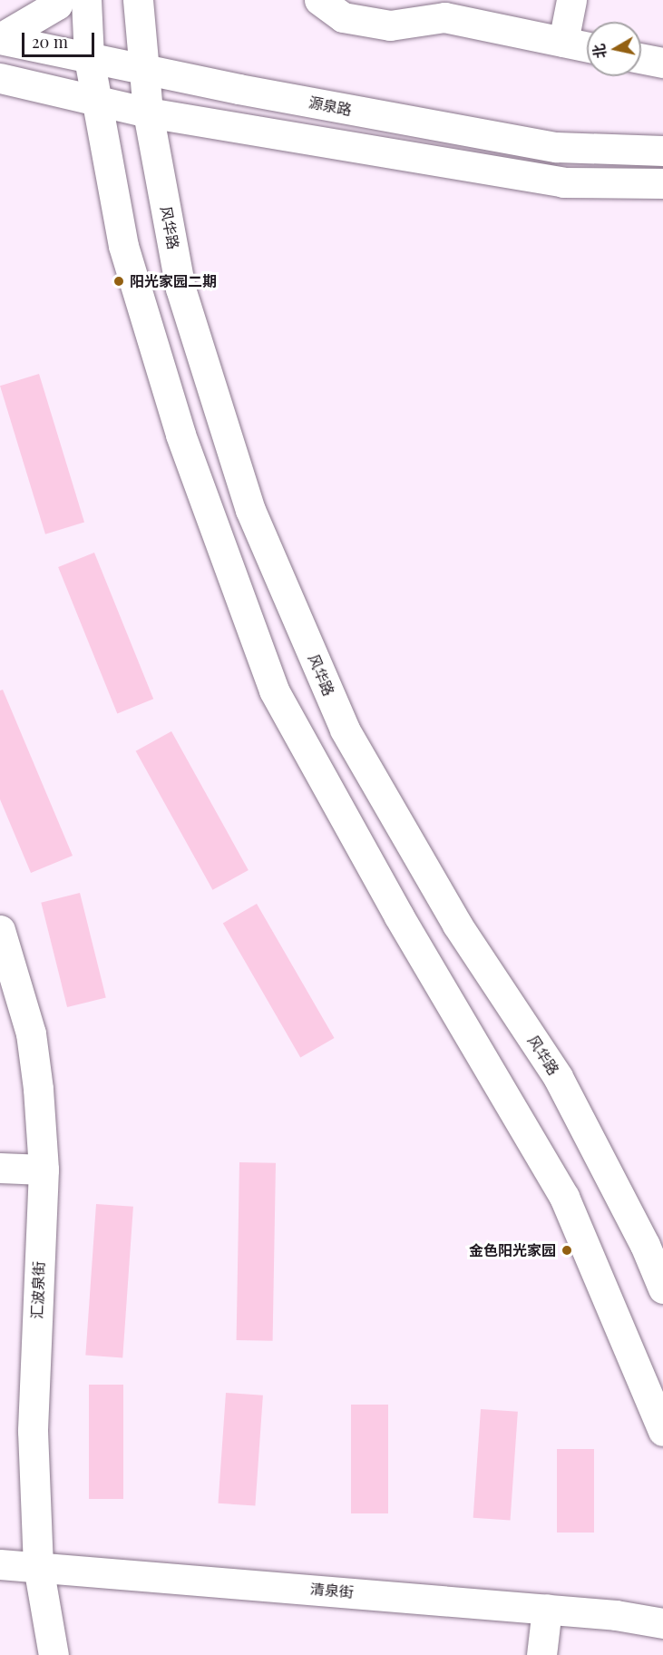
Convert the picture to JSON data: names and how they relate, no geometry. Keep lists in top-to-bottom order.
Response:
{
  "streets": {
    "street": [
      "源泉路",
      "风华路",
      "汇波泉街",
      "清泉街"
    ]
  },
  "crossings": [
    ["源泉路", "风华路"],
    ["汇波泉街", "清泉街"]
  ],
  "places": ["阳光家园二期", "金色阳光家园"],
  "scale_bar": "20 m",
  "north": "left"
}
